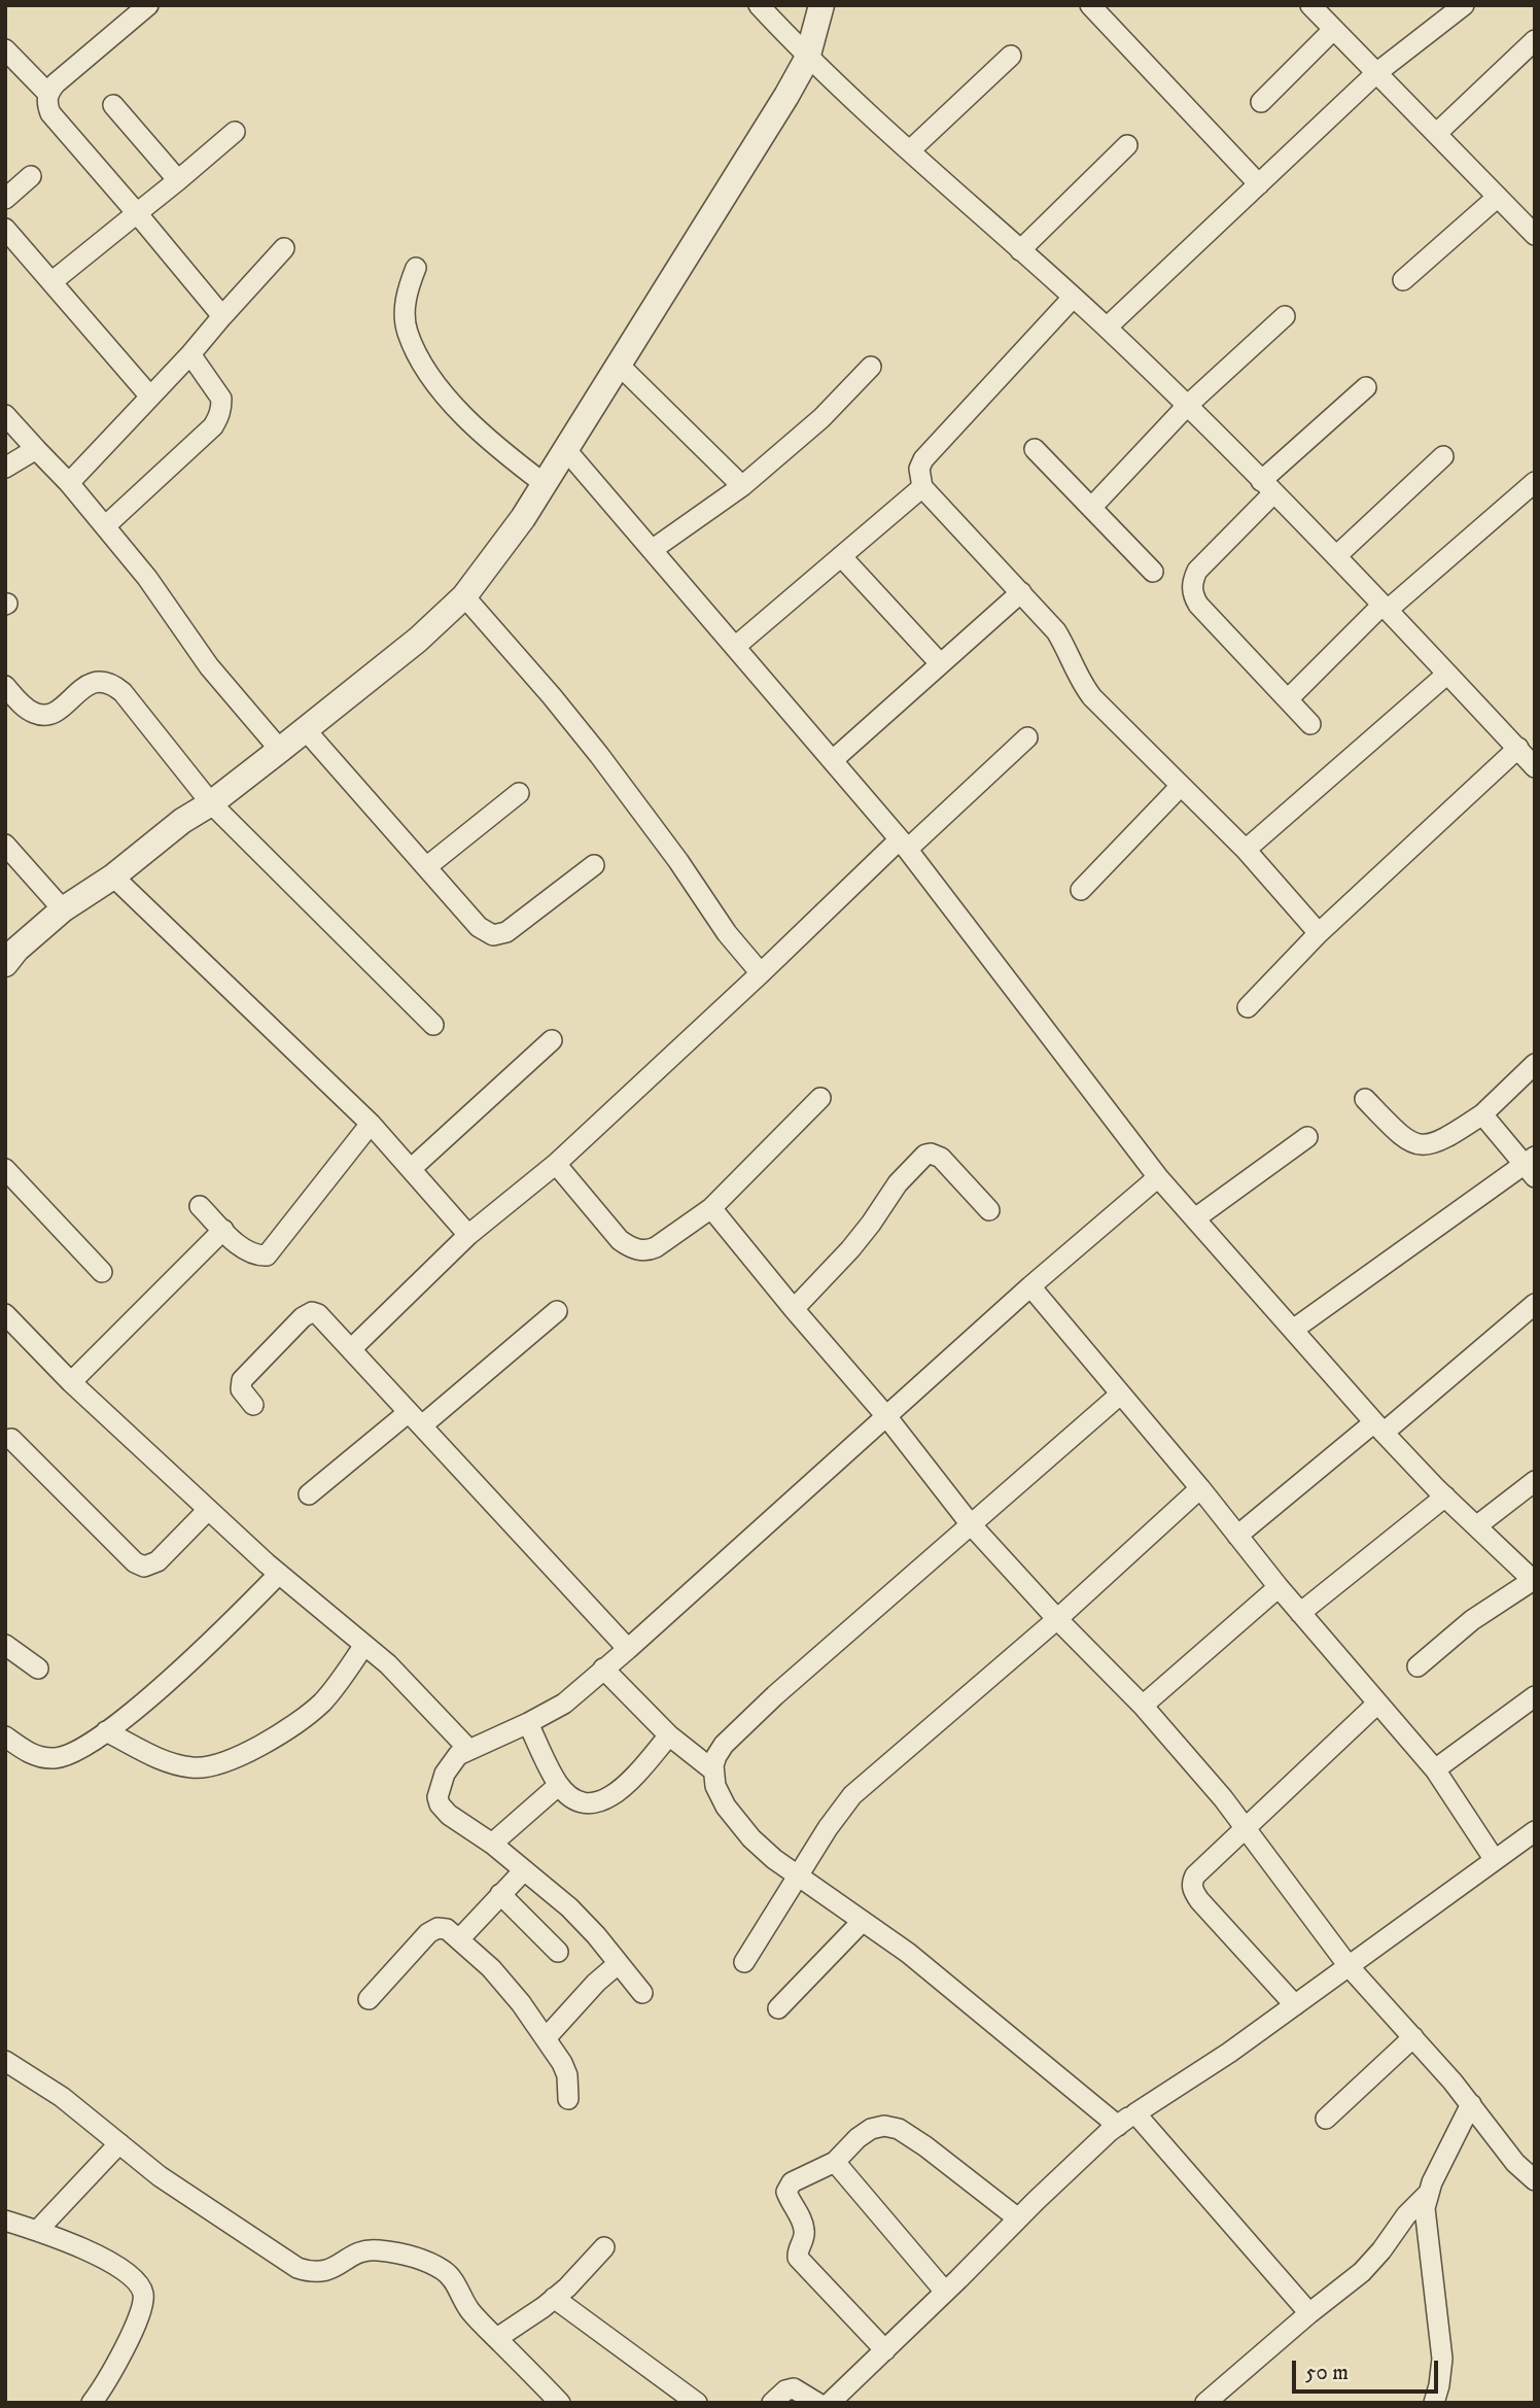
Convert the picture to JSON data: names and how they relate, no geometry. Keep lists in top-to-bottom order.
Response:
{
  "scale_bar": "50 m"
}
